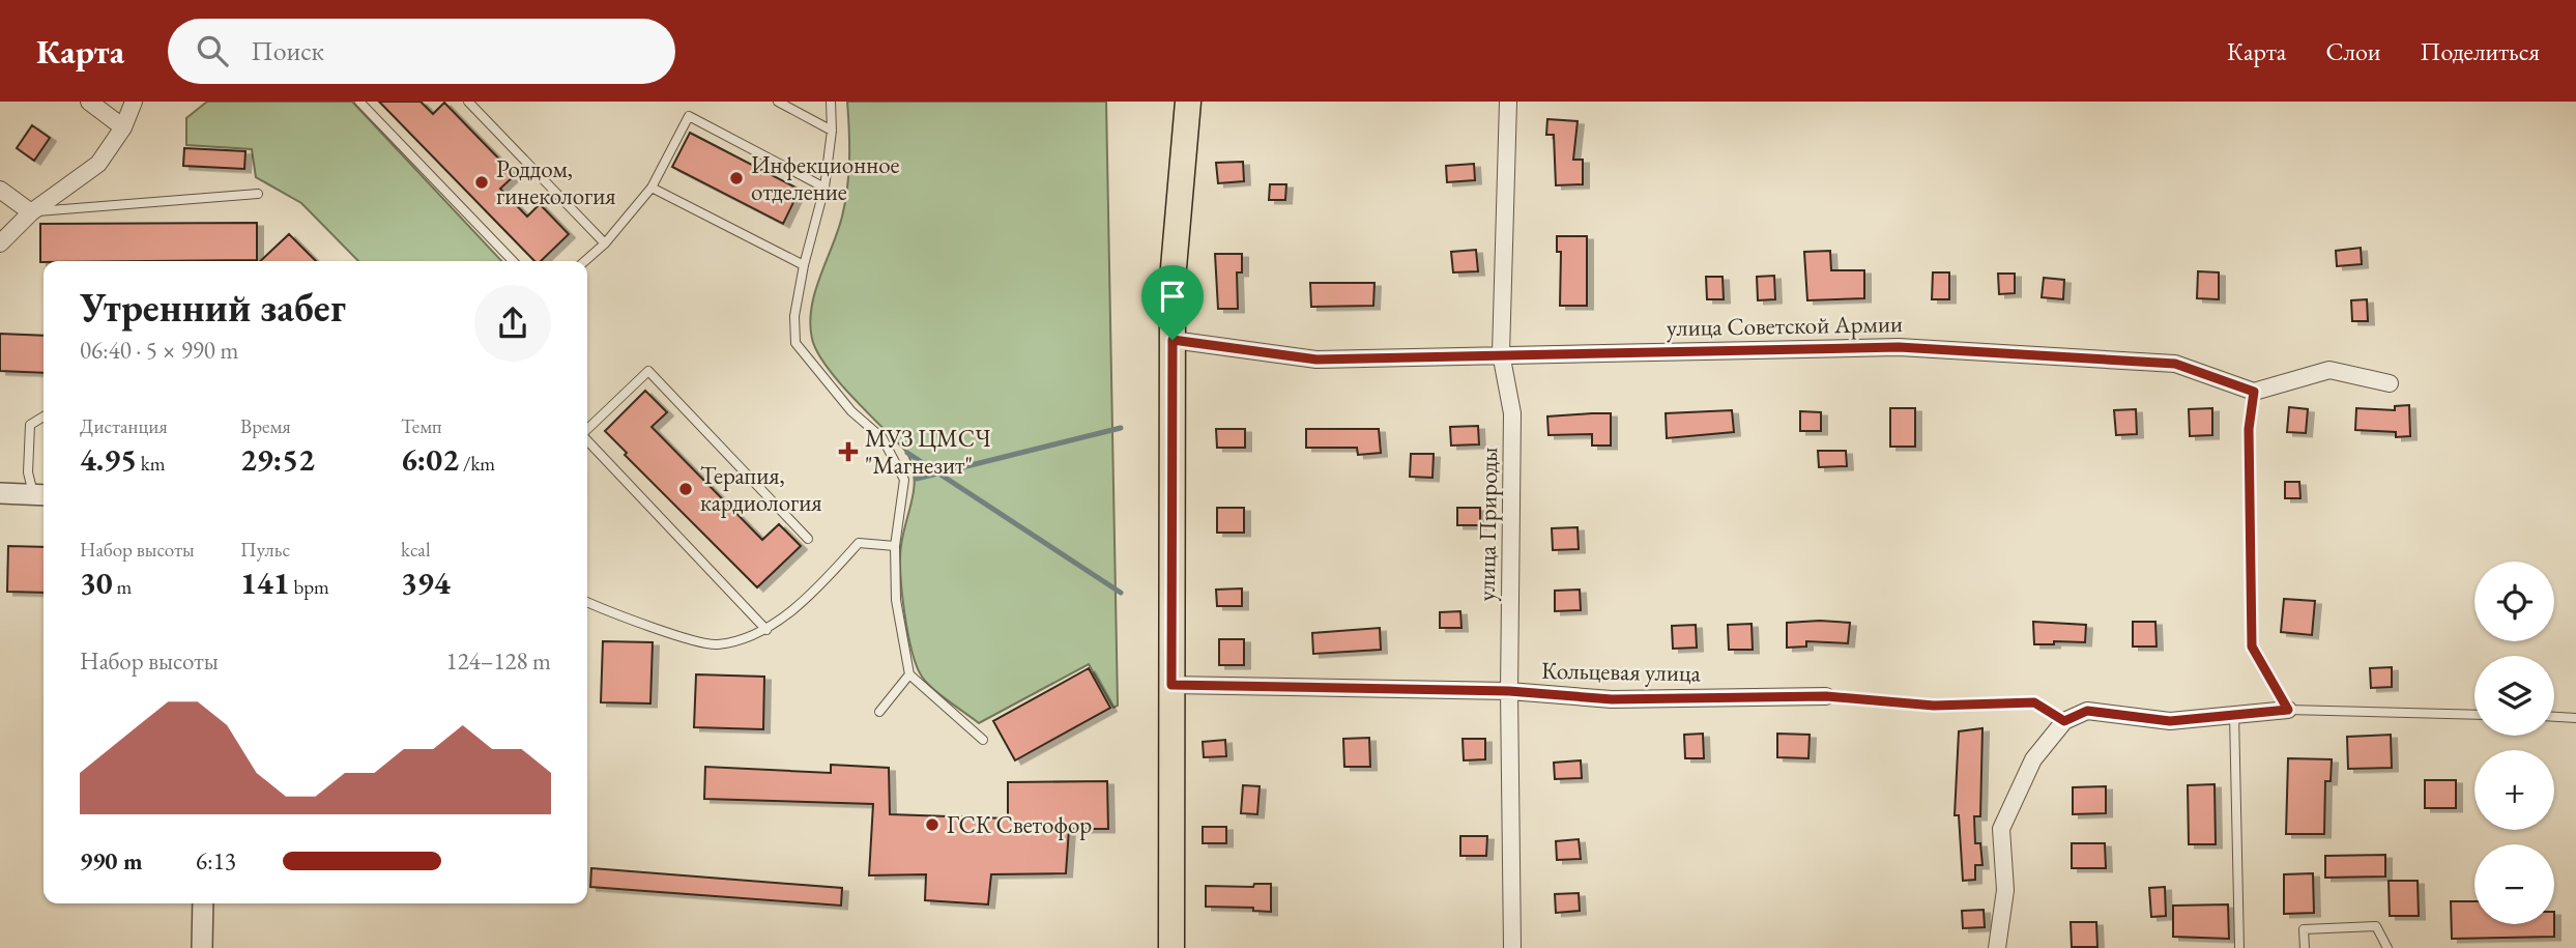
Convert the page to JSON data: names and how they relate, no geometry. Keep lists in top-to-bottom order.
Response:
{
  "streets": {
    "street": ["улица Советской Армии", "улица Природы", "Кольцевая улица"]
  },
  "crossings": [
    ["улица Советской Армии", "улица Природы"],
    ["улица Природы", "Кольцевая улица"]
  ],
  "places": {
    "other": [
      "Инфекционное отделение",
      "Роддом, гинекология",
      "Терапия, кардиология",
      "ГСК Светофор"
    ],
    "health": ["МУЗ ЦМСЧ \"Магнезит\""]
  },
  "page": {
    "header": "Карта",
    "search": "Поиск",
    "nav": ["Карта", "Слои", "Поделиться"],
    "heading": ["Утренний забег", "06:40 · 5 × 990 m"],
    "stats": [
      ["Дистанция", "4.95 km"],
      ["Время", "29:52"],
      ["Темп", "6:02 /km"],
      ["Набор высоты", "30 m"],
      ["Пульс", "141 bpm"],
      ["kcal", "394"]
    ],
    "map_buttons": ["+", "−"],
    "chart": ["Набор высоты", "124–128 m"],
    "list": [
      {
        "name": "990 m",
        "note": "6:13"
      }
    ]
  }
}
